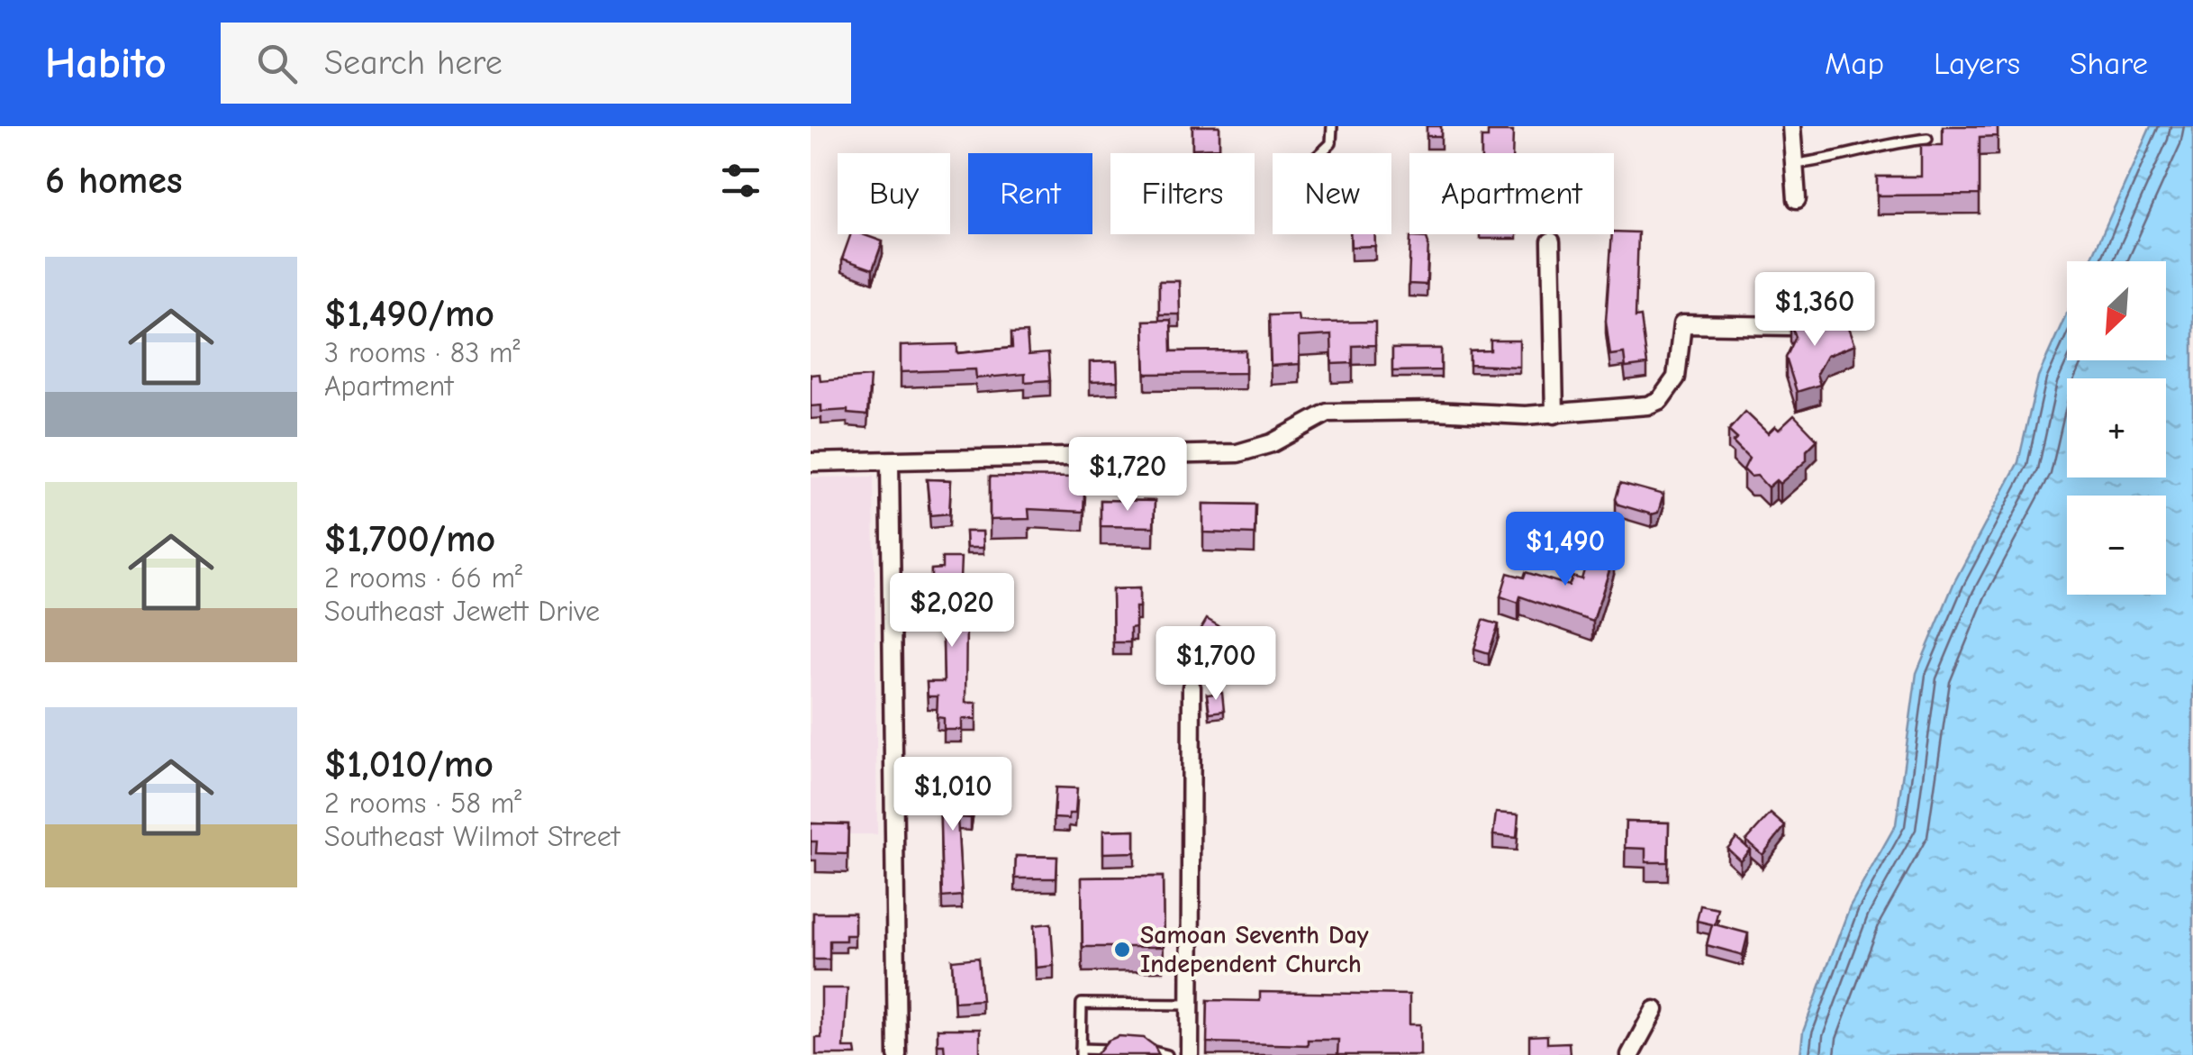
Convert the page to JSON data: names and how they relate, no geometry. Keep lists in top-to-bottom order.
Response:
{
  "places": ["Samoan Seventh Day Independent Church"],
  "north": "bottom left",
  "page": {
    "header": "Habito",
    "search": "Search here",
    "nav": ["Map", "Layers", "Share"],
    "heading": "6 homes",
    "chip": [
      "Buy",
      "Rent",
      "Filters",
      "New",
      "Apartment"
    ],
    "list": [
      {
        "name": "$1,490/mo",
        "note": "3 rooms · 83 m² · Apartment"
      },
      {
        "name": "$1,700/mo",
        "note": "2 rooms · 66 m² · Southeast Jewett Drive"
      },
      {
        "name": "$1,010/mo",
        "note": "2 rooms · 58 m² · Southeast Wilmot Street"
      }
    ],
    "map_buttons": ["+", "−"],
    "price": [
      "$1,360",
      "$1,720",
      "$1,490",
      "$2,020",
      "$1,700",
      "$1,010"
    ]
  }
}
